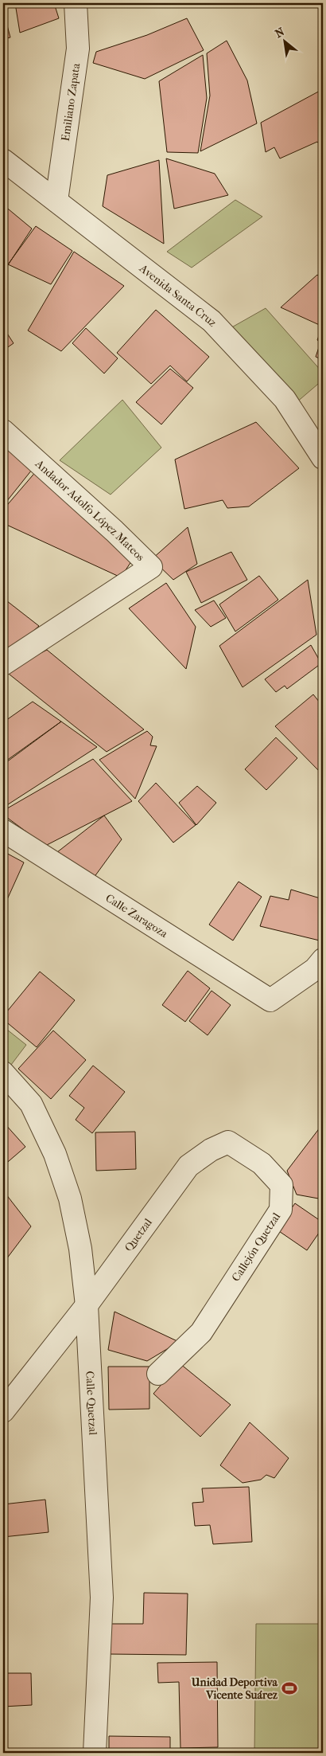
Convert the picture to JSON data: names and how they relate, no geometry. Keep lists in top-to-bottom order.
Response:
{
  "streets": {
    "street": [
      "Emiliano Zapata",
      "Avenida Santa Cruz",
      "Andador Adolfo López Mateos",
      "Calle Zaragoza",
      "Quetzal",
      "Callejón Quetzal",
      "Calle Quetzal"
    ]
  },
  "crossings": [
    ["Emiliano Zapata", "Avenida Santa Cruz"],
    ["Quetzal", "Callejón Quetzal"],
    ["Quetzal", "Calle Quetzal"]
  ],
  "places": {
    "sports": ["Unidad Deportiva Vicente Suárez"]
  },
  "north": "top left"
}
